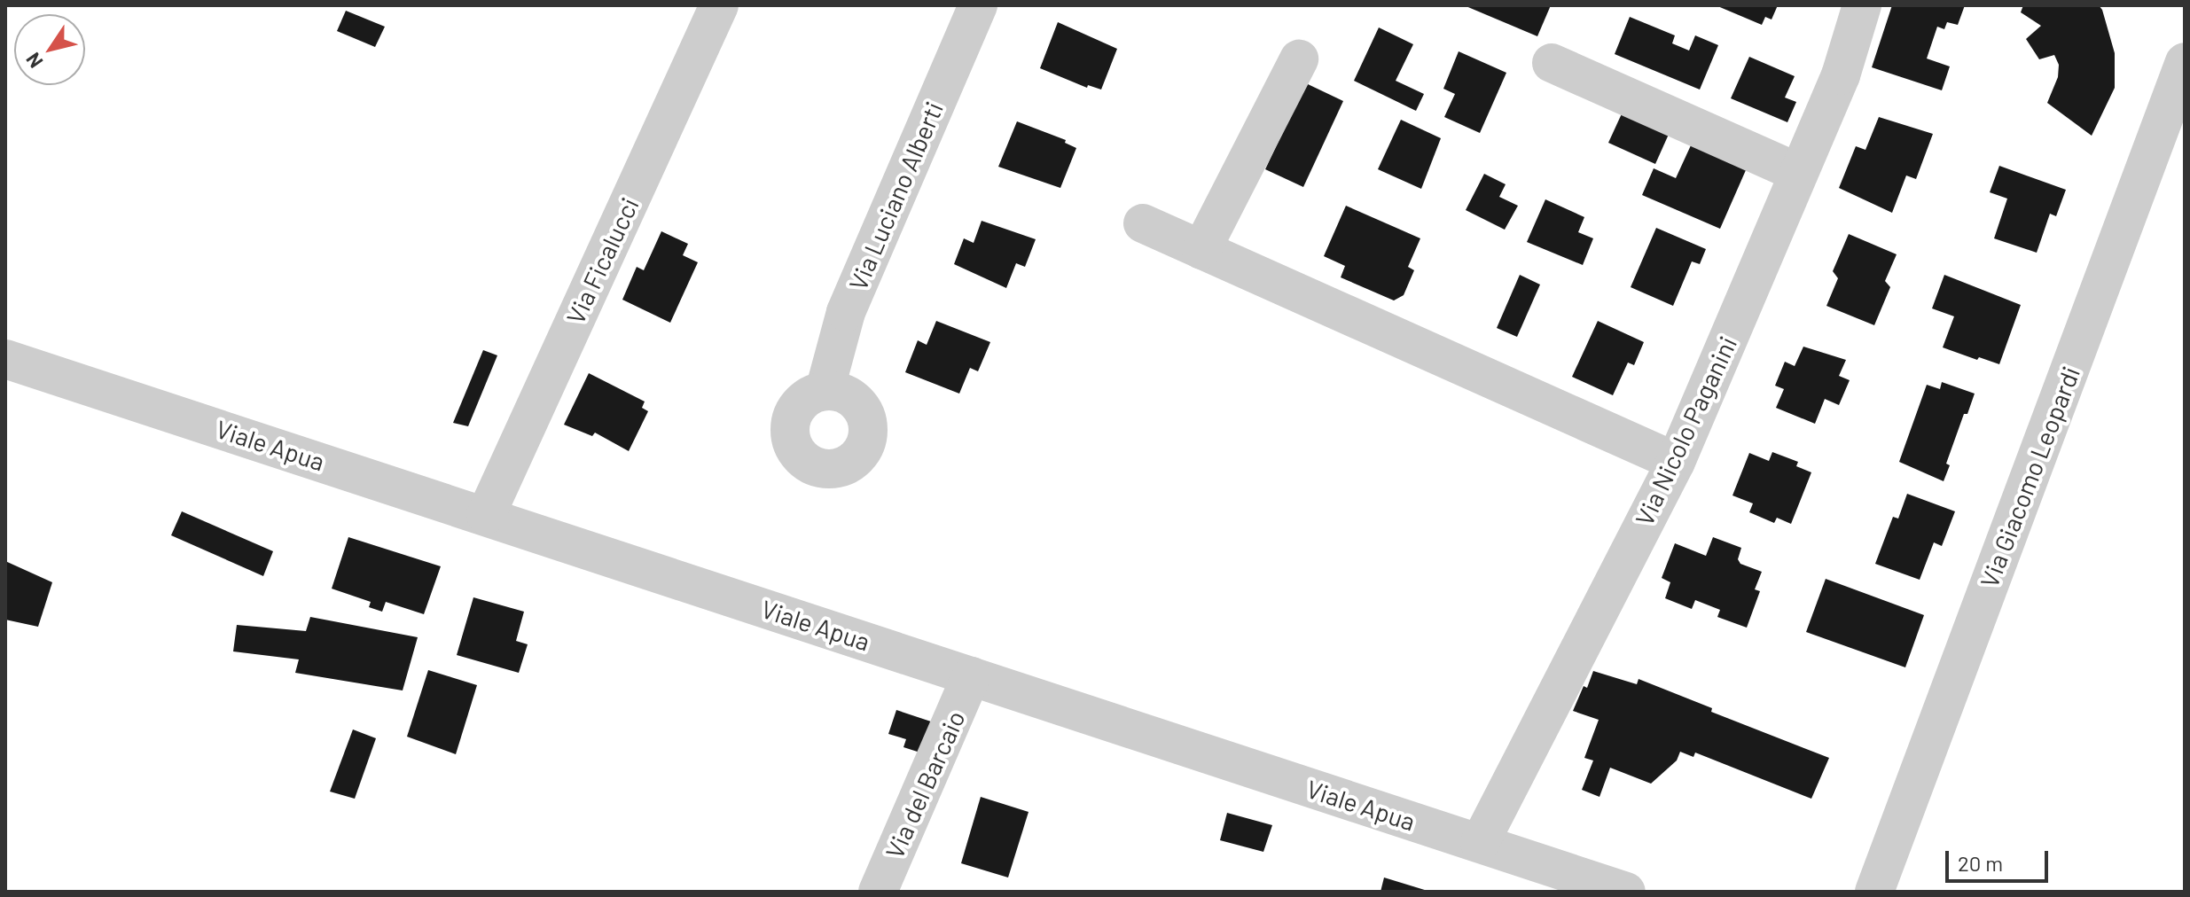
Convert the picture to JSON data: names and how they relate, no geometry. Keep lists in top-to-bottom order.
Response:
{
  "streets": {
    "street": [
      "Via Luciano Alberti",
      "Via Ficalucci",
      "Via Nicolo Paganini",
      "Viale Apua",
      "Via Giacomo Leopardi",
      "Via del Barcaio"
    ]
  },
  "crossings": [
    ["Via Ficalucci", "Viale Apua"],
    ["Via Nicolo Paganini", "Viale Apua"],
    ["Viale Apua", "Via del Barcaio"]
  ],
  "scale_bar": "20 m",
  "north": "bottom left"
}
